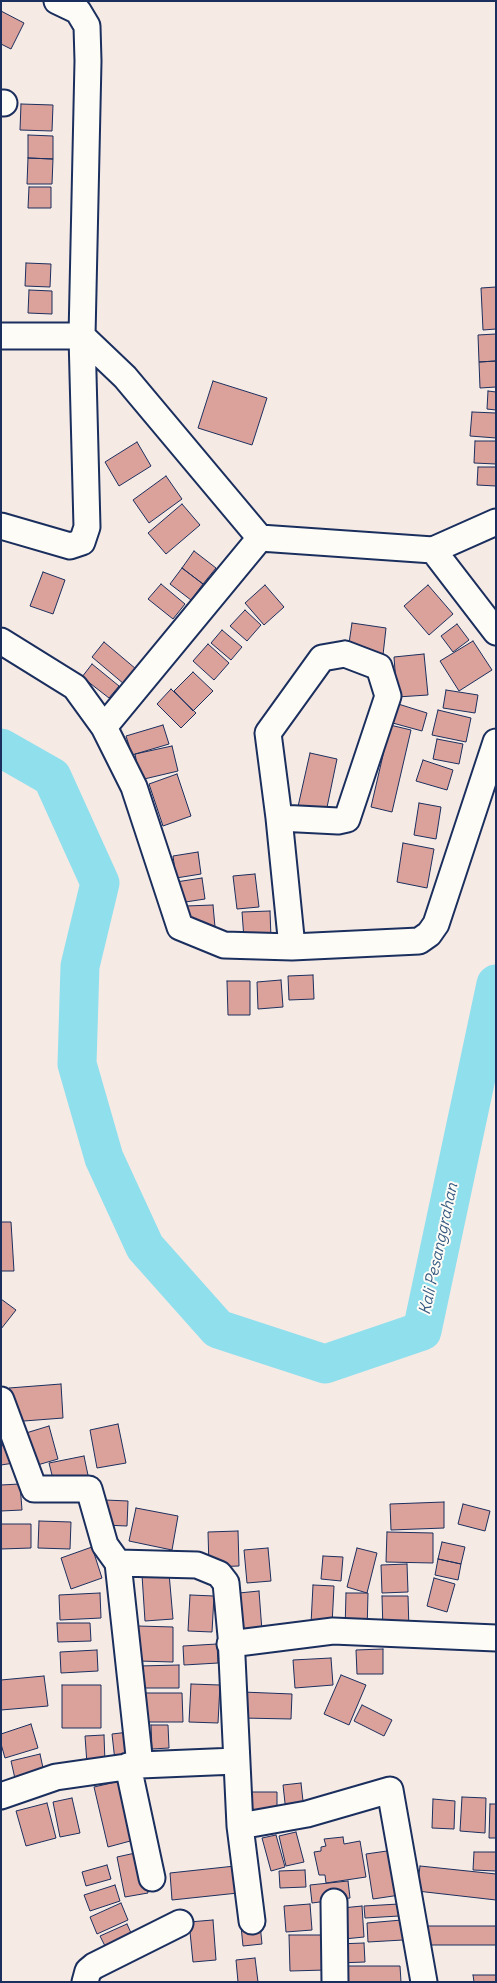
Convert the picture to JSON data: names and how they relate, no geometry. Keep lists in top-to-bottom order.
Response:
{
  "water": ["Kali Pesanggrahan"]
}
